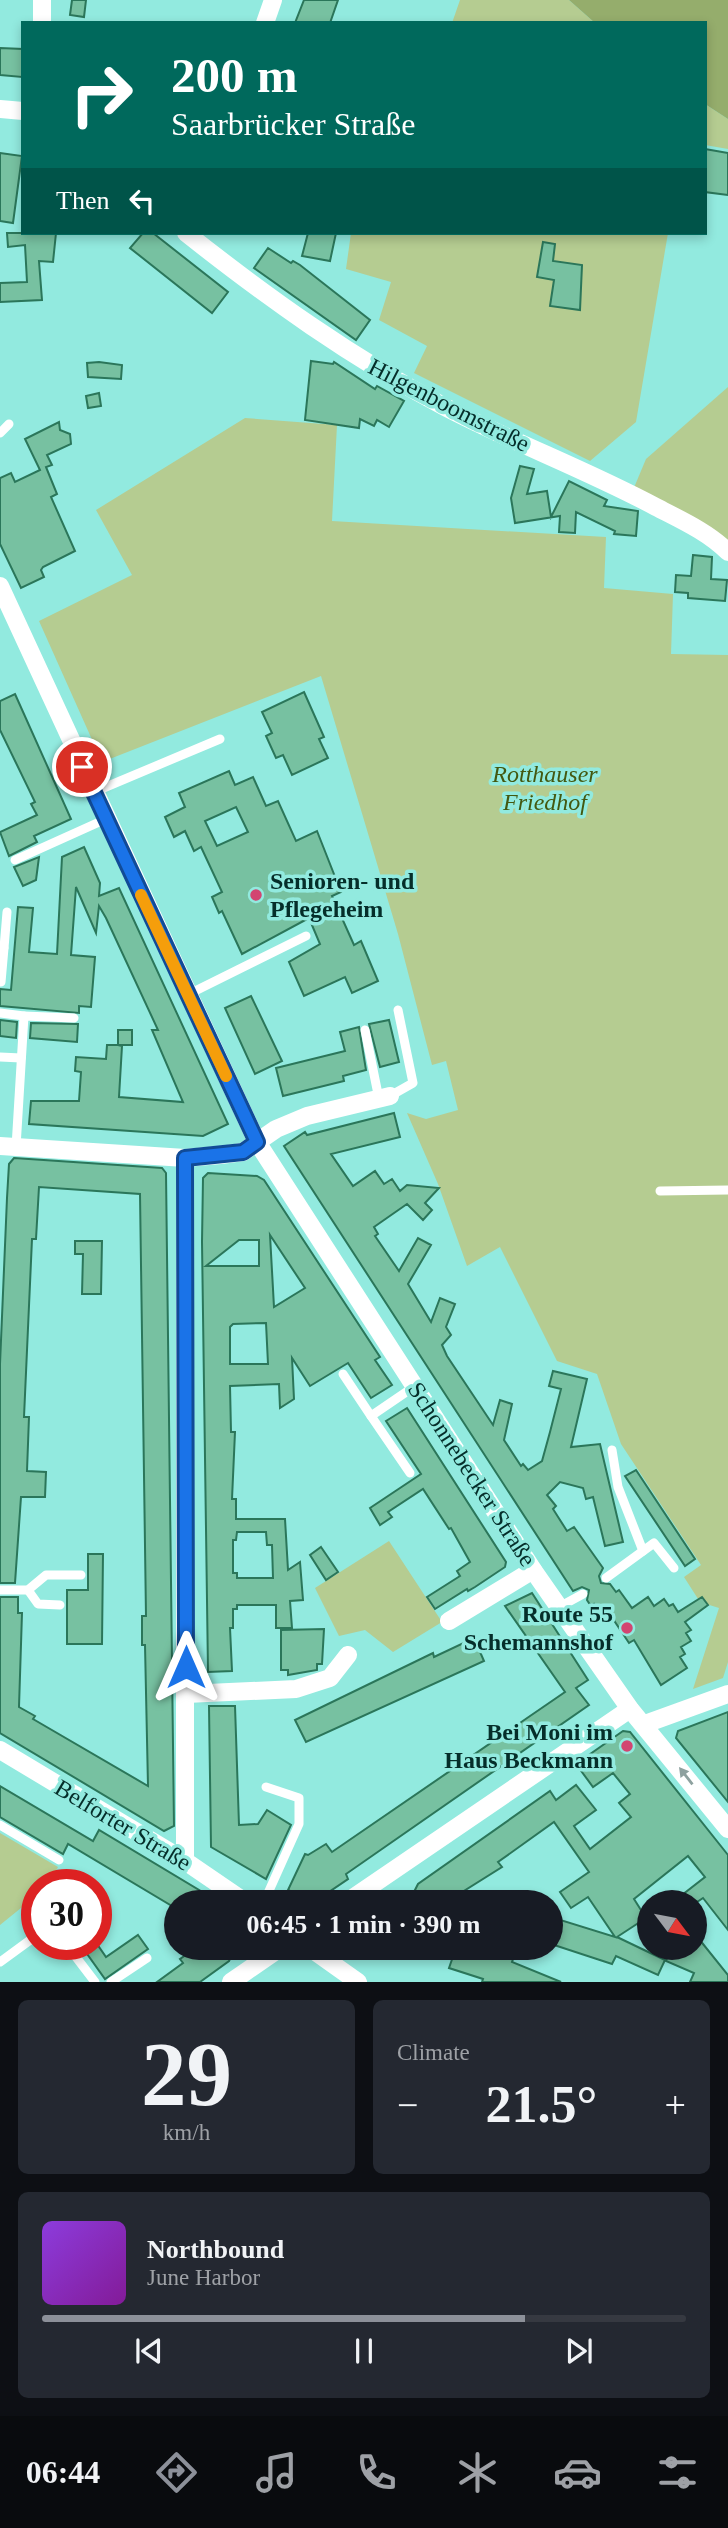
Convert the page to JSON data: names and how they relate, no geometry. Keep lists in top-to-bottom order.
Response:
{
  "streets": {
    "street": ["Hilgenboomstraße", "Schonnebecker Straße", "Belforter Straße"]
  },
  "parks": ["Rotthauser Friedhof"],
  "places": ["Senioren- und Pflegeheim", "Route 55 Schemannshof", "Bei Moni im Haus Beckmann"],
  "north": "bottom right",
  "page": {
    "turn": ["200 m", "Saarbrücker Straße"],
    "then": "Then",
    "limit": "30",
    "trip": "06:45 · 1 min · 390 m",
    "tile": [
      ["29", "km/h"],
      "Climate"
    ],
    "heat": ["−", "21.5°", "+"],
    "song": ["Northbound", "June Harbor"],
    "tabs": "06:44"
  }
}
